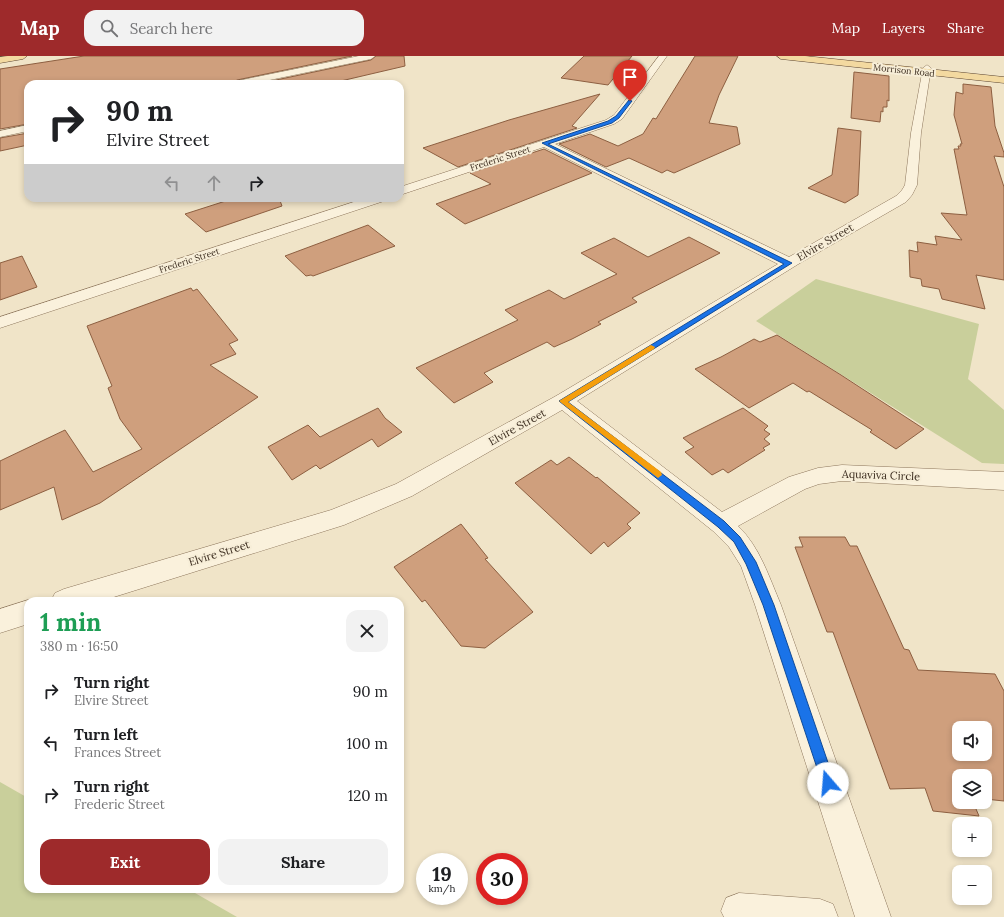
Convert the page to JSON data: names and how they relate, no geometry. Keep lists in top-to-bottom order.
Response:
{
  "streets": {
    "main road": ["Morrison Road"],
    "street": ["Frederic Street", "Elvire Street", "Aquaviva Circle"]
  },
  "crossings": [
    ["Morrison Road", "Elvire Street"]
  ],
  "page": {
    "header": "Map",
    "search": "Search here",
    "nav": ["Map", "Layers", "Share"],
    "turn": ["90 m", "Elvire Street"],
    "heading": ["1 min", "380 m · 16:50"],
    "list": [
      {
        "name": "Turn right",
        "note": "Elvire Street",
        "value": "90 m"
      },
      {
        "name": "Turn left",
        "note": "Frances Street",
        "value": "100 m"
      },
      {
        "name": "Turn right",
        "note": "Frederic Street",
        "value": "120 m"
      }
    ],
    "map_buttons": ["+", "−"],
    "buttons": ["Exit", "Share"],
    "speed": "19 km/h",
    "limit": "30"
  }
}
